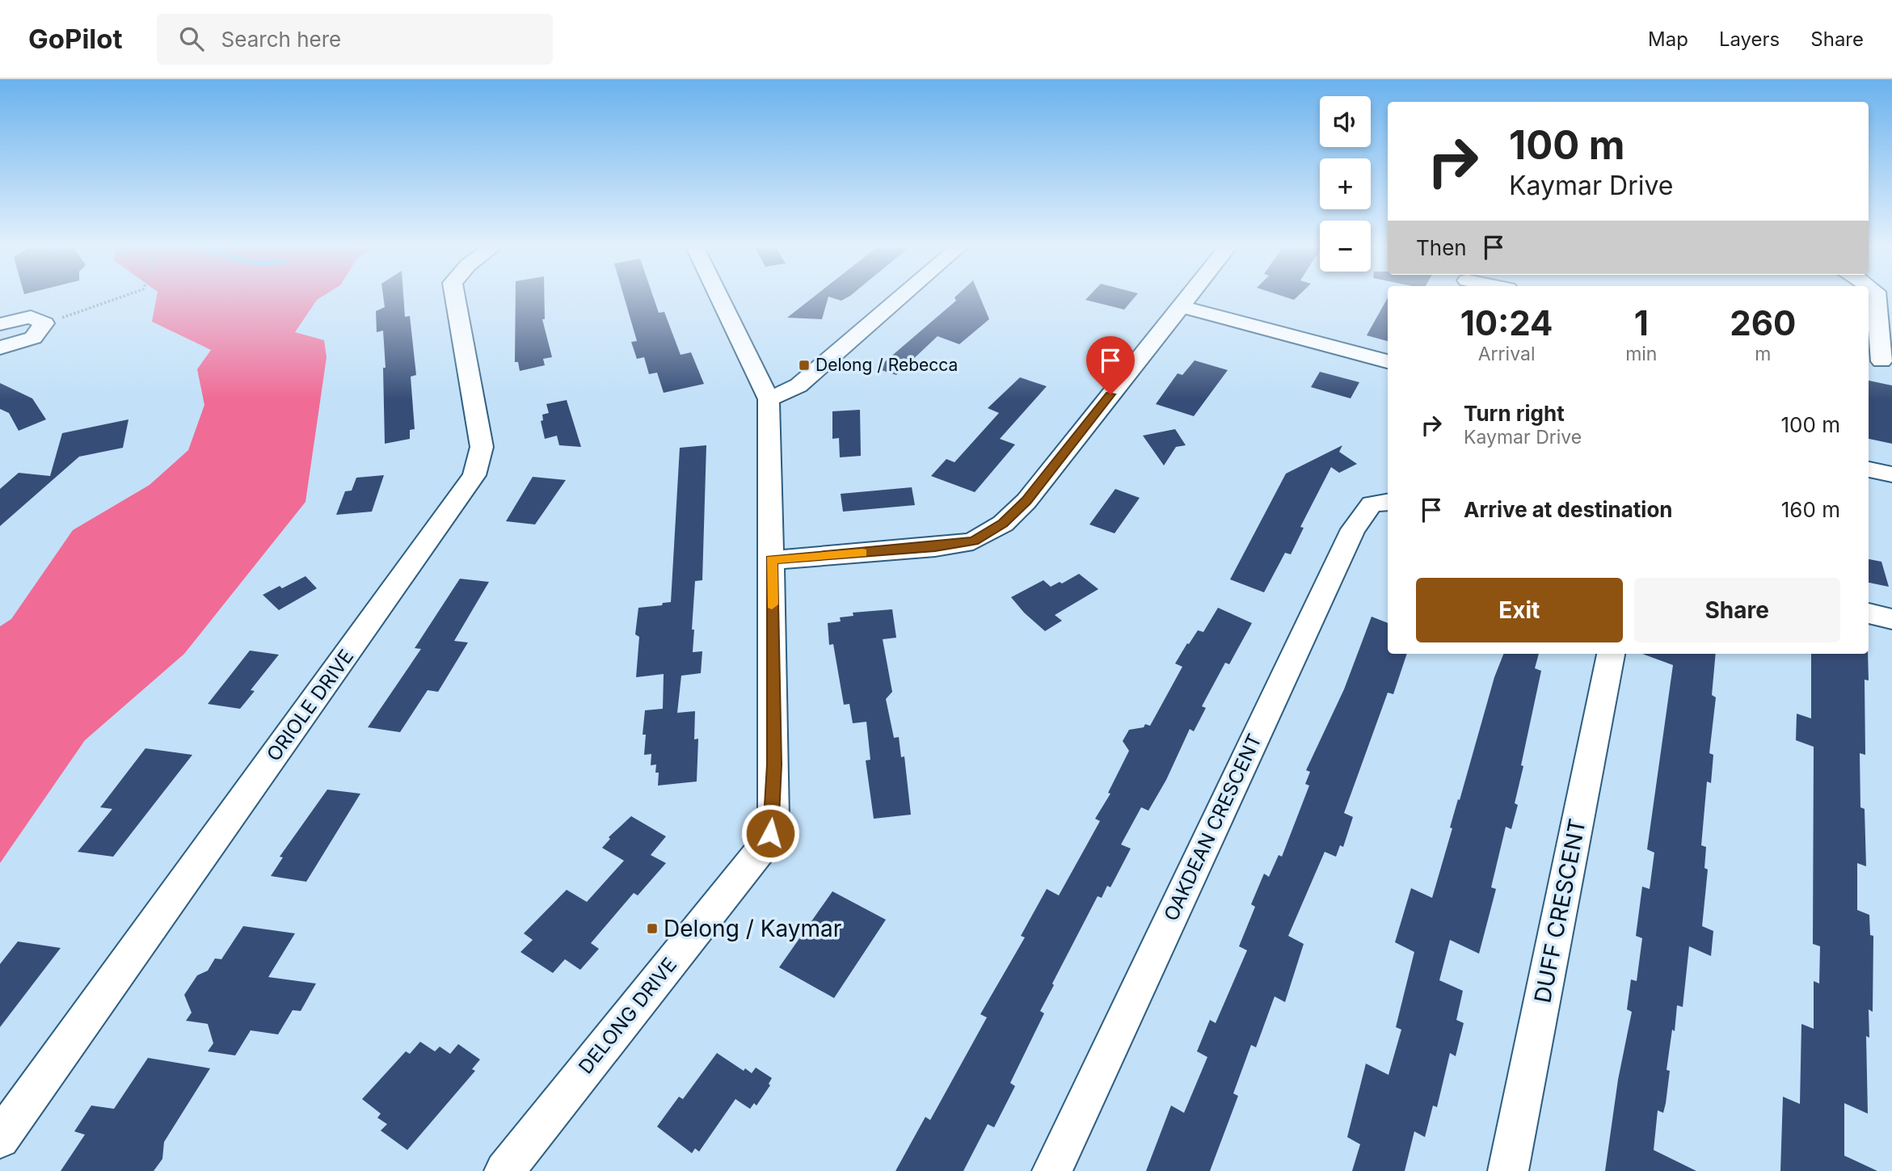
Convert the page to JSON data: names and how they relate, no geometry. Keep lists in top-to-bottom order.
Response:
{
  "streets": {
    "street": [
      "ORIOLE DRIVE",
      "OAKDEAN CRESCENT",
      "DUFF CRESCENT",
      "DELONG DRIVE"
    ]
  },
  "places": {
    "transit": ["Delong / Rebecca", "Delong / Kaymar"]
  },
  "page": {
    "header": "GoPilot",
    "search": "Search here",
    "nav": ["Map", "Layers", "Share"],
    "map_buttons": ["+", "−"],
    "turn": ["100 m", "Kaymar Drive"],
    "then": "Then",
    "eta": [
      "10:24",
      "Arrival",
      "1",
      "min",
      "260",
      "m"
    ],
    "list": [
      {
        "name": "Turn right",
        "note": "Kaymar Drive",
        "value": "100 m"
      },
      {
        "name": "Arrive at destination",
        "value": "160 m"
      }
    ],
    "buttons": ["Exit", "Share"]
  }
}
